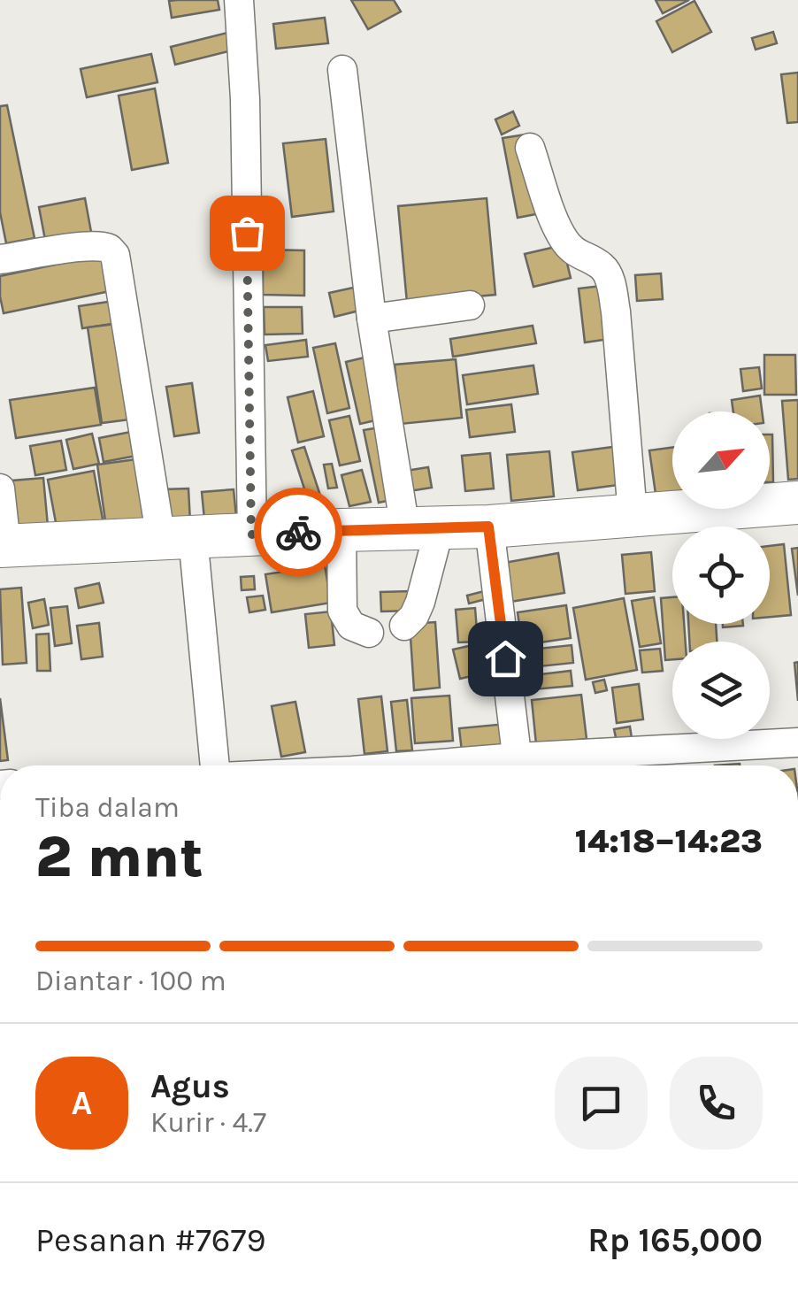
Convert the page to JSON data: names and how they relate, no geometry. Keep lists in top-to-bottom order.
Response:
{
  "north": "top right",
  "page": {
    "heading": ["2 mnt", "Tiba dalam", "14:18–14:23"],
    "panel": [
      "Agus",
      "Kurir · 4.7",
      "Pesanan #7679",
      "Rp 165,000"
    ],
    "bar": "Diantar · 100 m",
    "round": "A"
  }
}
